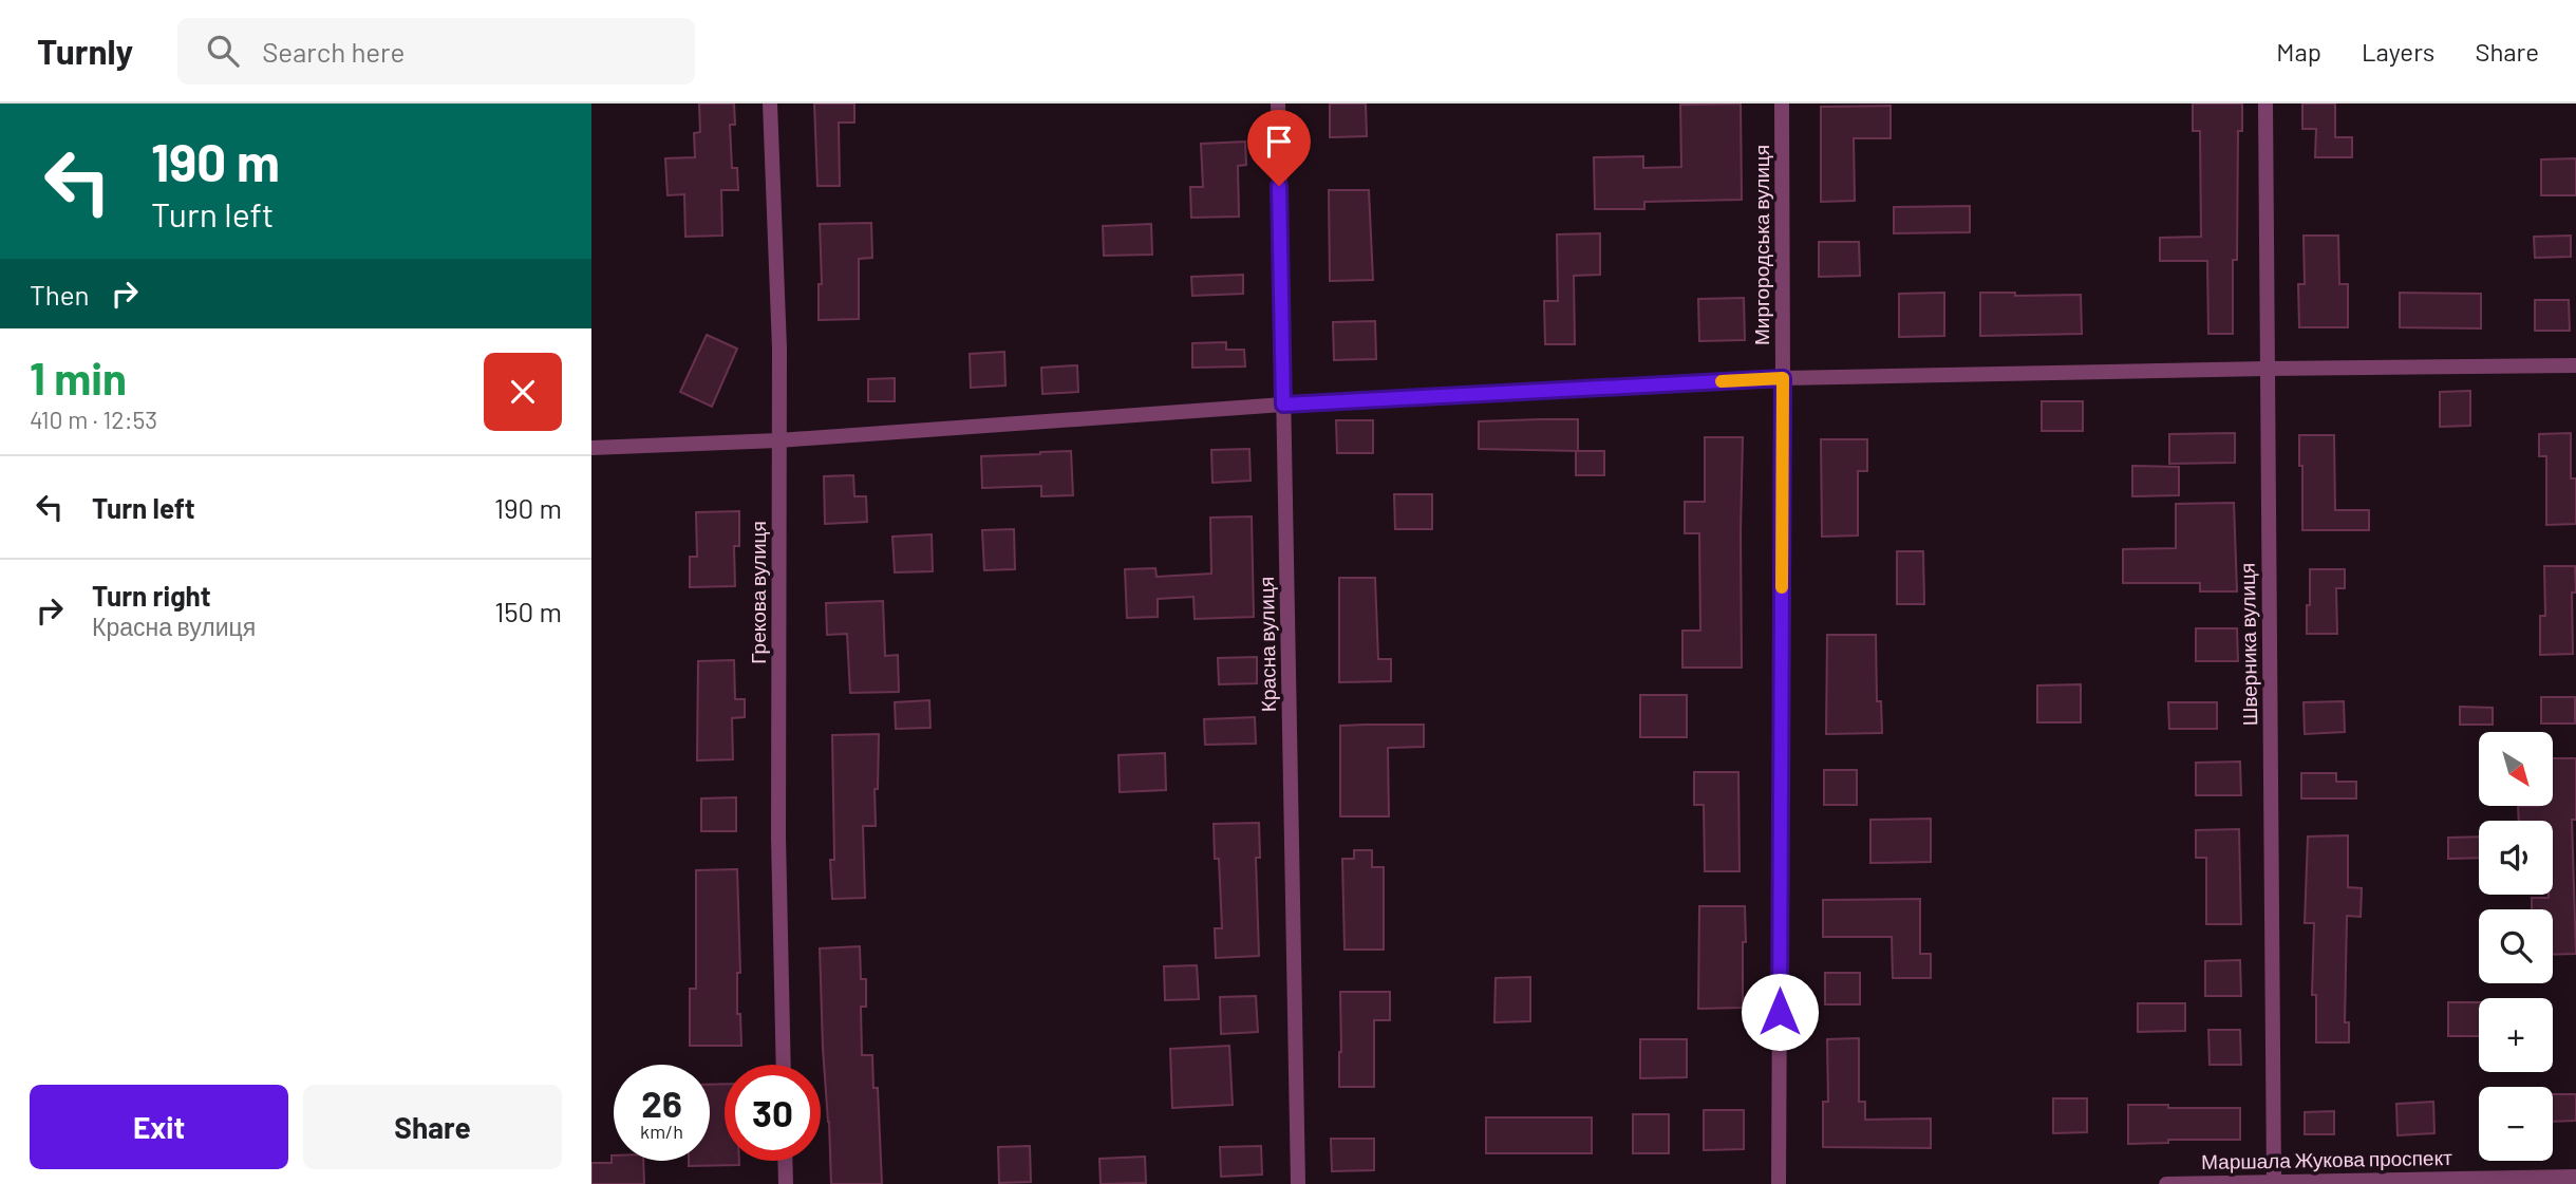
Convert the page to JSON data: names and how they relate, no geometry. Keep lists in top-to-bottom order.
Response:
{
  "streets": {
    "street": [
      "Миргородська вулиця",
      "Грекова вулиця",
      "Красна вулиця",
      "Шверника вулиця",
      "Маршала Жукова проспект"
    ]
  },
  "crossings": [
    ["Шверника вулиця", "Маршала Жукова проспект"]
  ],
  "north": "bottom right",
  "page": {
    "header": "Turnly",
    "search": "Search here",
    "nav": ["Map", "Layers", "Share"],
    "turn": ["190 m", "Turn left"],
    "then": "Then",
    "heading": ["1 min", "410 m · 12:53"],
    "list": [
      {
        "name": "Turn left",
        "value": "190 m"
      },
      {
        "name": "Turn right",
        "note": "Красна вулиця",
        "value": "150 m"
      }
    ],
    "map_buttons": ["+", "−"],
    "speed": "26 km/h",
    "limit": "30",
    "buttons": ["Exit", "Share"]
  }
}
